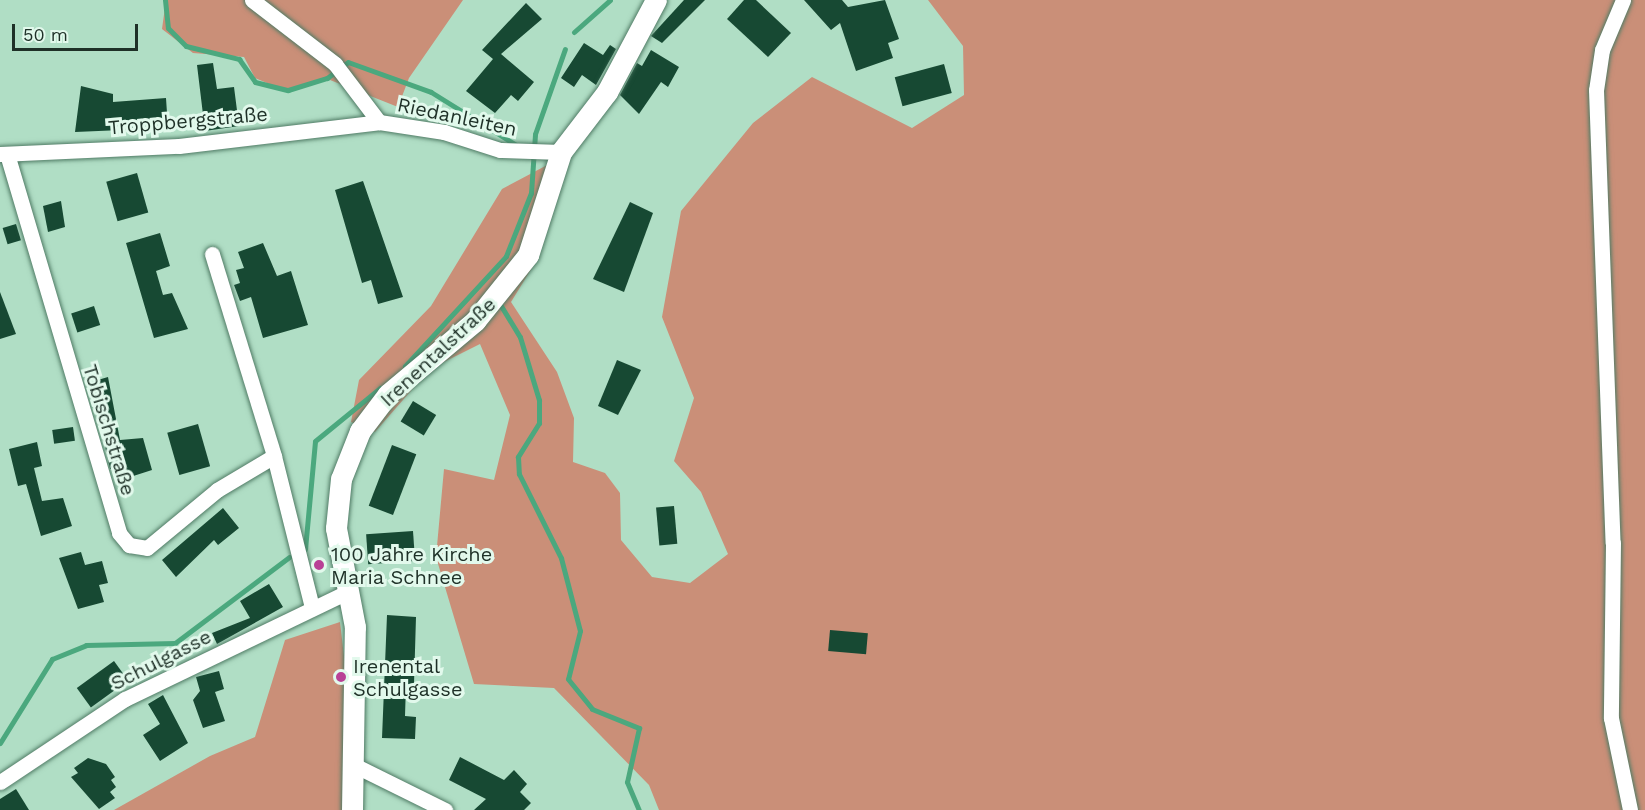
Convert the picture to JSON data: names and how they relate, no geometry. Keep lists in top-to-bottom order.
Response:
{
  "streets": {
    "street": [
      "Riedanleiten",
      "Troppbergstraße",
      "Irenentalstraße",
      "Tobischstraße",
      "Schulgasse"
    ]
  },
  "crossings": [
    ["Riedanleiten", "Troppbergstraße"],
    ["Riedanleiten", "Irenentalstraße"],
    ["Troppbergstraße", "Tobischstraße"],
    ["Irenentalstraße", "Schulgasse"]
  ],
  "places": ["100 Jahre Kirche Maria Schnee", "Irenental Schulgasse"],
  "scale_bar": "50 m"
}
